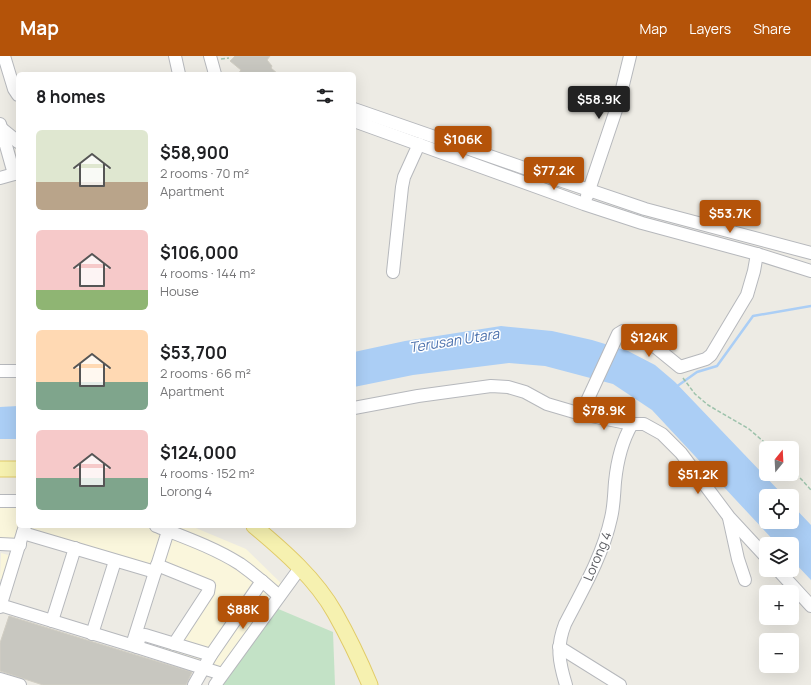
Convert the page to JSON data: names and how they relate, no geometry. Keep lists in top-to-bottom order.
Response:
{
  "streets": {
    "street": ["Lorong 4"]
  },
  "water": ["Terusan Utara"],
  "north": "top",
  "page": {
    "header": "Map",
    "nav": ["Map", "Layers", "Share"],
    "heading": "8 homes",
    "price": [
      "$58.9K",
      "$106K",
      "$77.2K",
      "$53.7K",
      "$124K",
      "$78.9K",
      "$51.2K",
      "$88K"
    ],
    "list": [
      {
        "name": "$58,900",
        "note": "2 rooms · 70 m² · Apartment"
      },
      {
        "name": "$106,000",
        "note": "4 rooms · 144 m² · House"
      },
      {
        "name": "$53,700",
        "note": "2 rooms · 66 m² · Apartment"
      },
      {
        "name": "$124,000",
        "note": "4 rooms · 152 m² · Lorong 4"
      }
    ],
    "map_buttons": ["+", "−"]
  }
}
